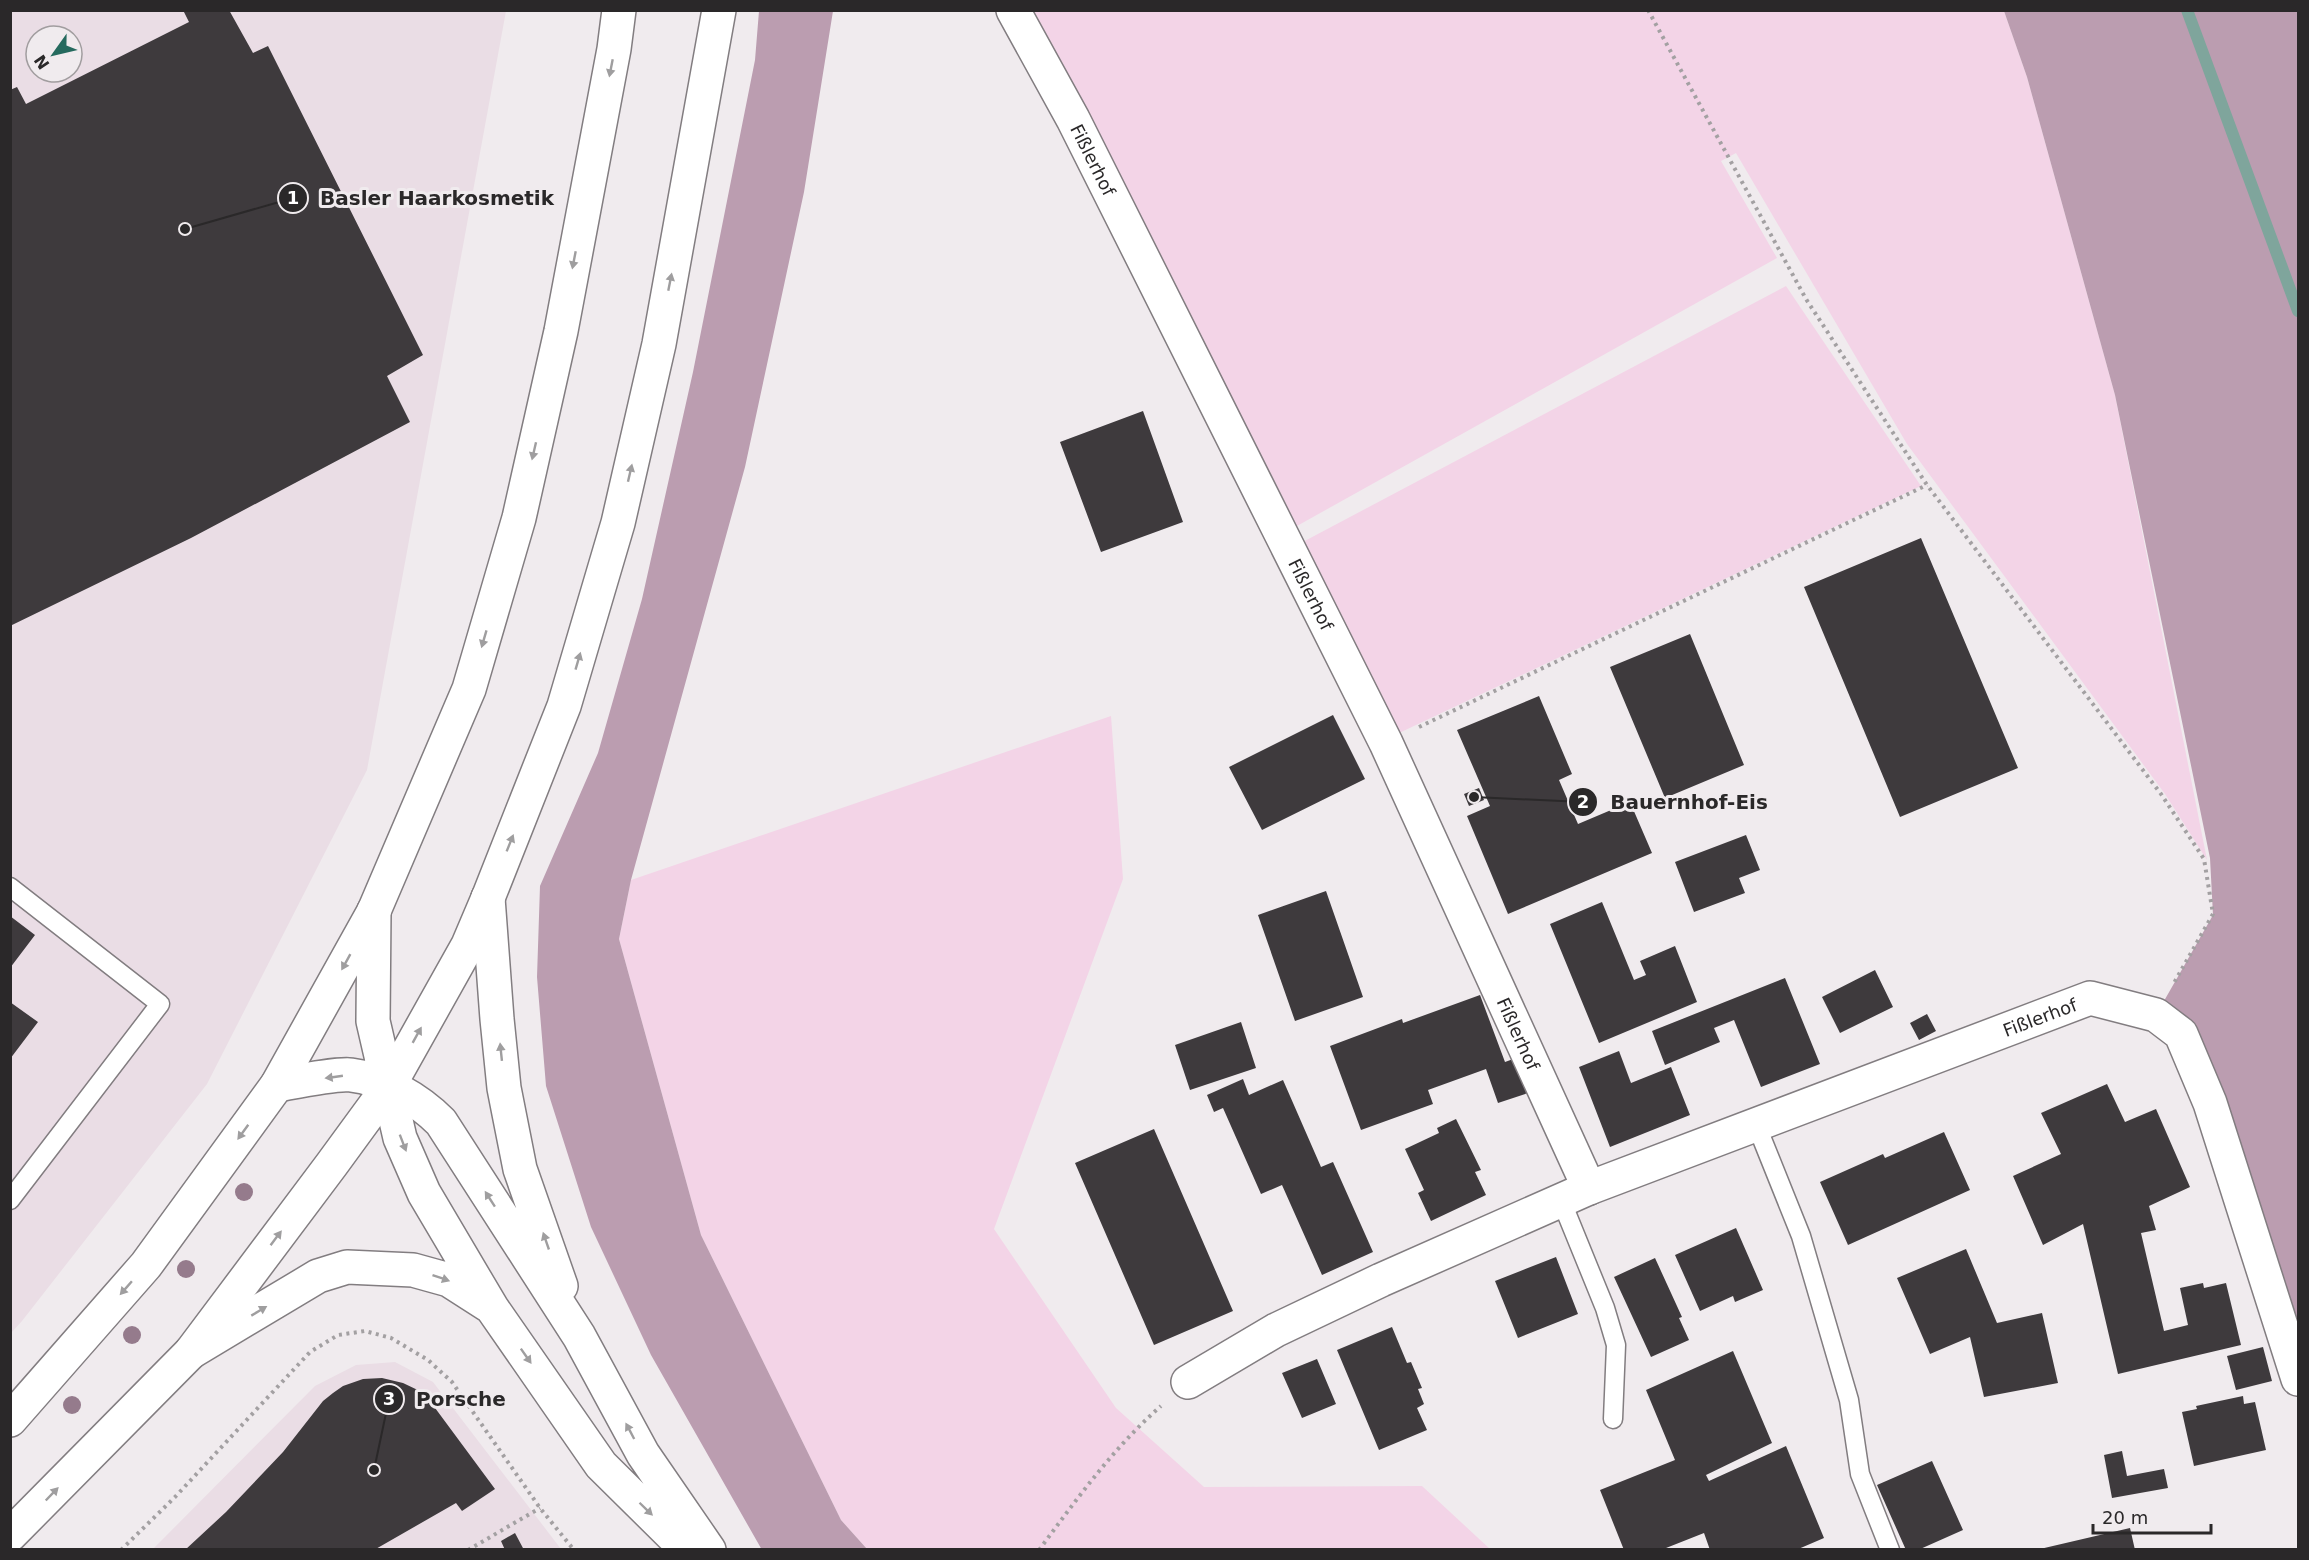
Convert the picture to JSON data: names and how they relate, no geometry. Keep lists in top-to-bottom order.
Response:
{
  "streets": {
    "main road": ["Fißlerhof"]
  },
  "places": ["Basler Haarkosmetik", "Bauernhof-Eis", "Porsche"],
  "scale_bar": "20 m",
  "north": "bottom left"
}
